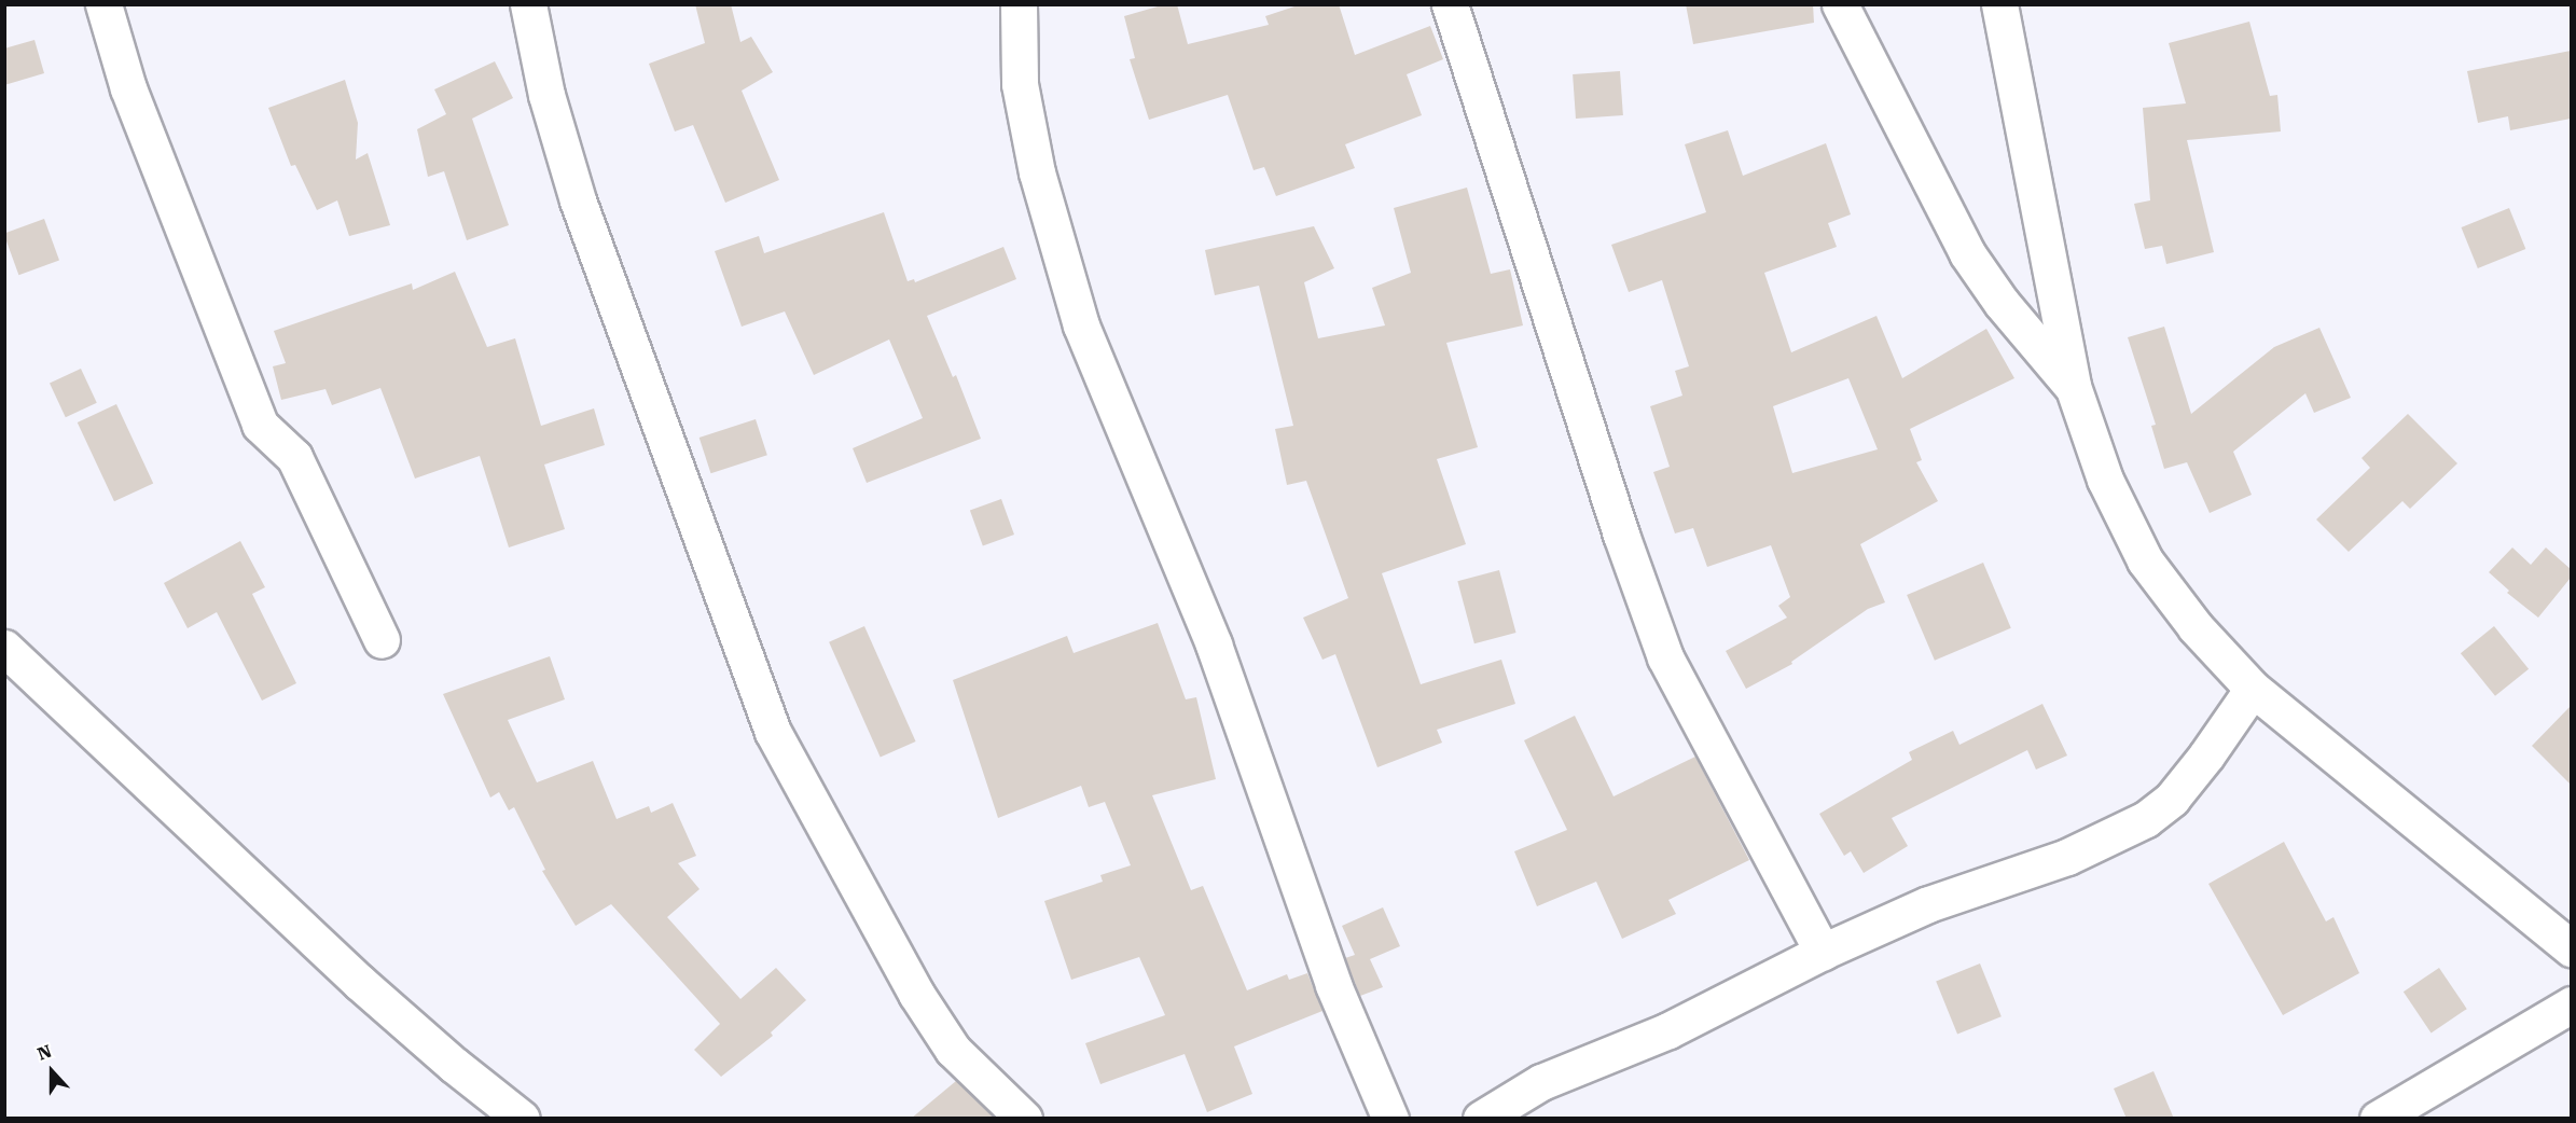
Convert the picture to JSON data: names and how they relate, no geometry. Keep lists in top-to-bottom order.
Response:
{
  "north": "top"
}
